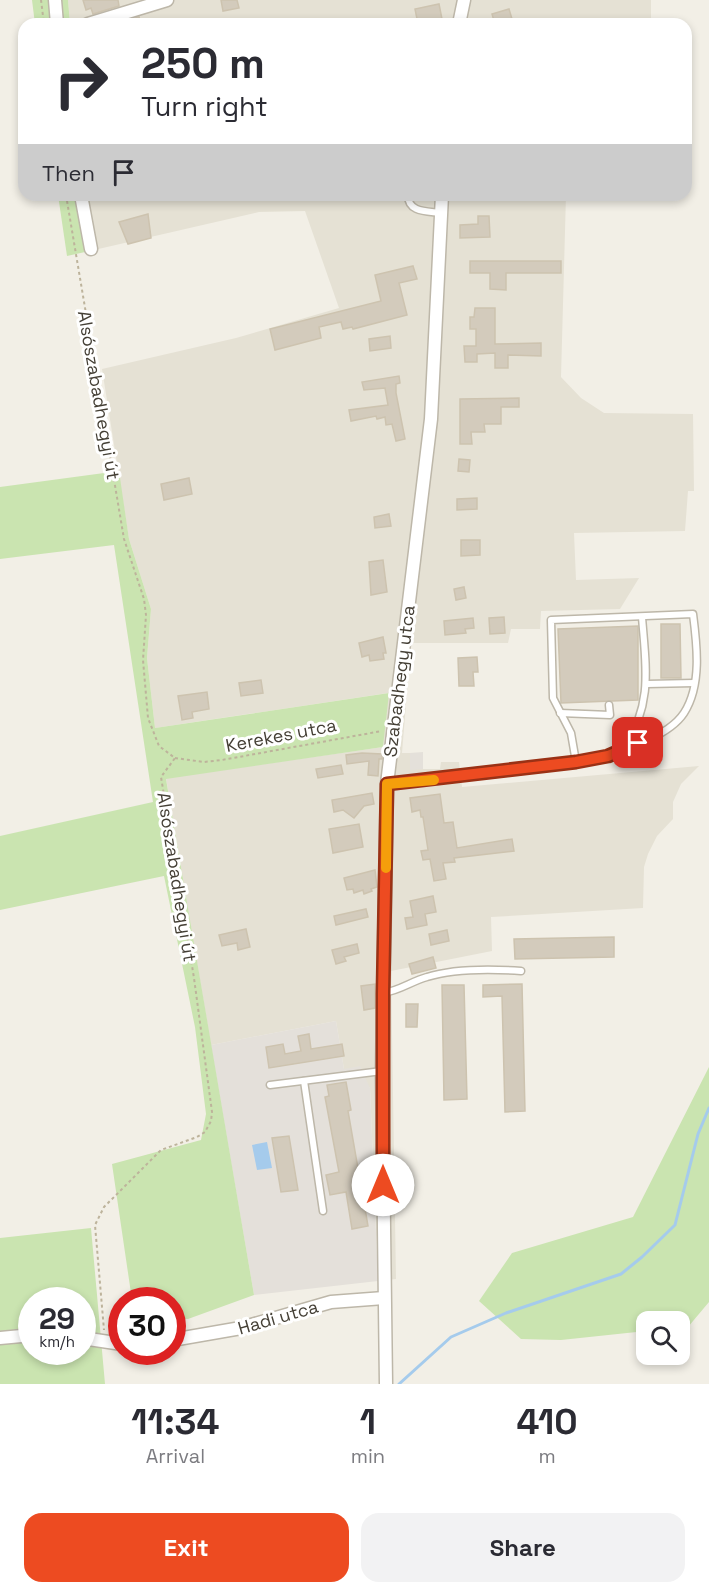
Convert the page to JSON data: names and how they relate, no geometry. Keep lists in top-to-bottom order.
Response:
{
  "streets": {
    "street": ["Szabadhegy utca", "Hadi utca"],
    "path": ["Alsószabadhegyi út", "Kerekes utca"]
  },
  "crossings": [
    ["Alsószabadhegyi út", "Kerekes utca"],
    ["Szabadhegy utca", "Kerekes utca"],
    ["Szabadhegy utca", "Hadi utca"]
  ],
  "page": {
    "turn": ["250 m", "Turn right"],
    "then": "Then",
    "speed": "29 km/h",
    "limit": "30",
    "eta": [
      "11:34",
      "Arrival",
      "1",
      "min",
      "410",
      "m"
    ],
    "buttons": ["Exit", "Share"]
  }
}
